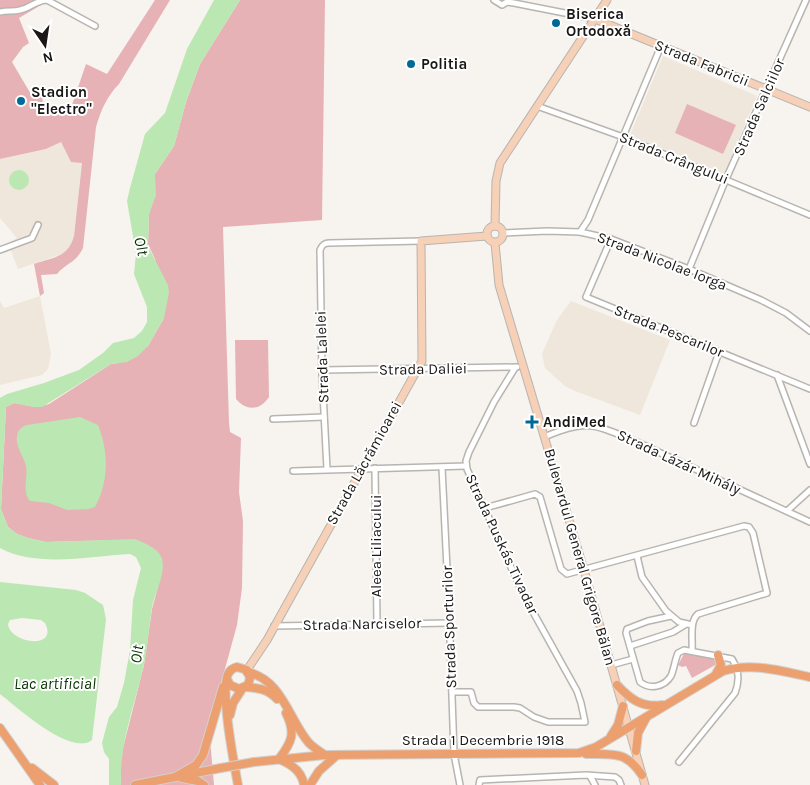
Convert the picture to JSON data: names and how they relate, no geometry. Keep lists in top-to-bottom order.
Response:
{
  "streets": {
    "main road": [
      "Strada Fabricii",
      "Strada Lăcrămioarei",
      "Bulevardul General Grigore Bălan",
      "Strada 1 Decembrie 1918"
    ],
    "street": [
      "Strada Salciilor",
      "Strada Crângului",
      "Strada Nicolae Iorga",
      "Strada Pescarilor",
      "Strada Lalelei",
      "Strada Daliei",
      "Strada Lázár Mihály",
      "Strada Puskás Tivadar",
      "Aleea Liliacului",
      "Strada Narciselor",
      "Strada Sporturilor"
    ]
  },
  "crossings": [
    ["Strada Fabricii", "Strada Salciilor"],
    ["Strada Salciilor", "Strada Crângului"],
    ["Strada Salciilor", "Strada Nicolae Iorga"],
    ["Strada Nicolae Iorga", "Strada Pescarilor"],
    ["Strada Nicolae Iorga", "Bulevardul General Grigore Bălan"],
    ["Strada Lalelei", "Strada Daliei"],
    ["Strada Lalelei", "Strada Lăcrămioarei"],
    ["Strada Daliei", "Strada Lăcrămioarei"],
    ["Strada Daliei", "Strada Puskás Tivadar"],
    ["Strada Daliei", "Bulevardul General Grigore Bălan"],
    ["Strada Lázár Mihály", "Bulevardul General Grigore Bălan"],
    ["Strada Lăcrămioarei", "Strada Narciselor"],
    ["Strada Puskás Tivadar", "Bulevardul General Grigore Bălan"],
    ["Strada Puskás Tivadar", "Strada Sporturilor"],
    ["Aleea Liliacului", "Strada Narciselor"],
    ["Bulevardul General Grigore Bălan", "Strada 1 Decembrie 1918"],
    ["Strada Narciselor", "Strada Sporturilor"],
    ["Strada Sporturilor", "Strada 1 Decembrie 1918"]
  ],
  "water": ["Olt", "Lac artificial"],
  "places": {
    "other": ["Biserica Ortodoxă", "Politia", "Stadion \"Electro\""],
    "health": ["AndiMed"]
  },
  "north": "bottom"
}
